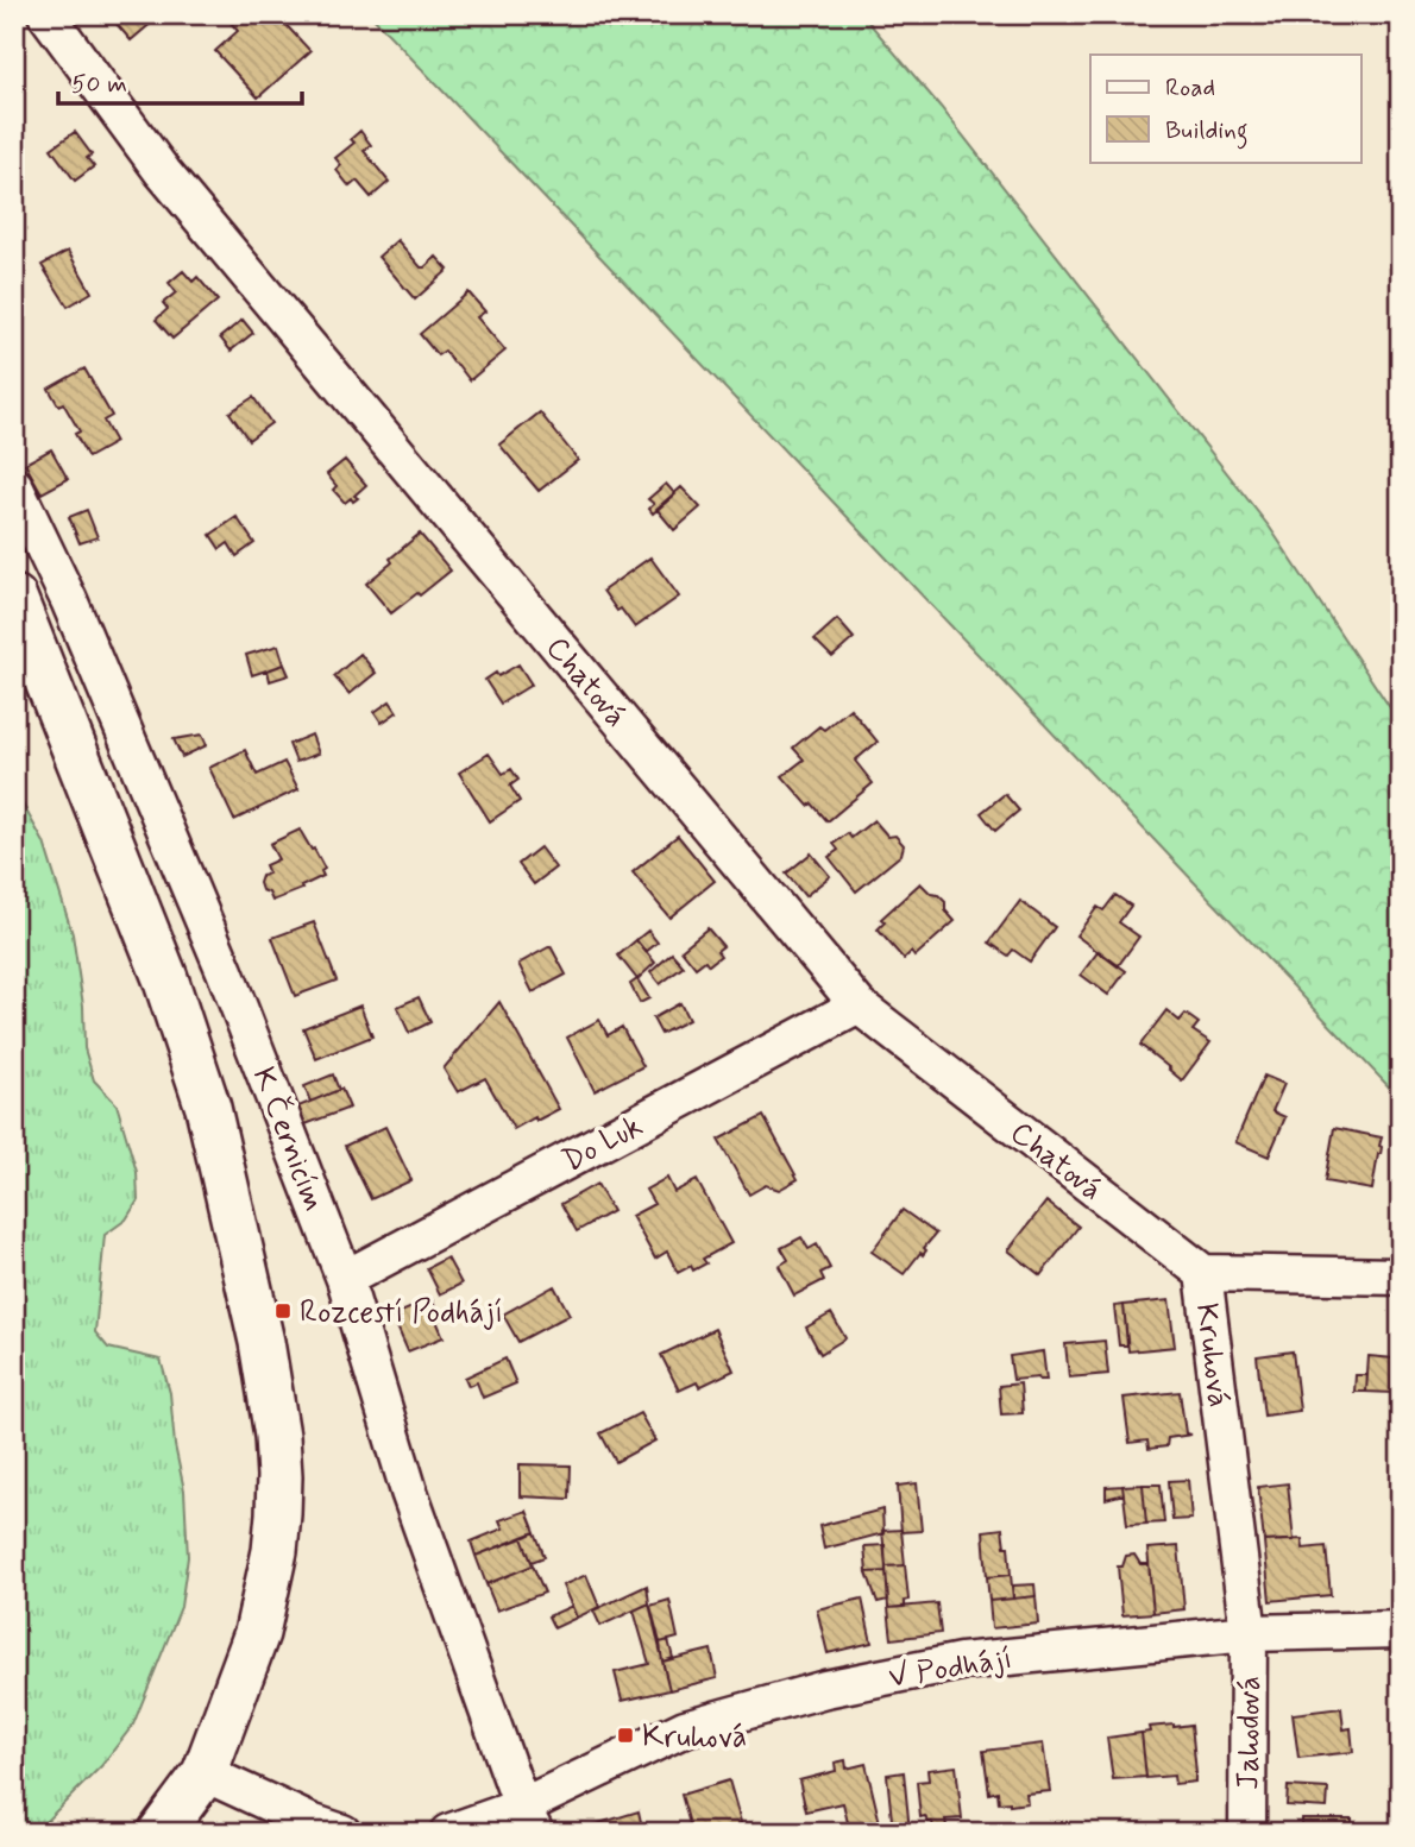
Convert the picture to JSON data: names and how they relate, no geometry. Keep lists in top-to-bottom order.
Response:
{
  "streets": {
    "street": [
      "Chatová",
      "K Černicím",
      "Do Luk",
      "Kruhová",
      "V Podhájí",
      "Jahodová"
    ]
  },
  "crossings": [
    ["Chatová", "Do Luk"],
    ["Chatová", "Kruhová"],
    ["K Černicím", "Do Luk"],
    ["K Černicím", "V Podhájí"],
    ["Kruhová", "V Podhájí"],
    ["Kruhová", "Jahodová"],
    ["V Podhájí", "Jahodová"]
  ],
  "places": {
    "transit": ["Rozcestí Podhájí", "Kruhová"]
  },
  "legend": ["Road", "Building"],
  "scale_bar": "50 m"
}
